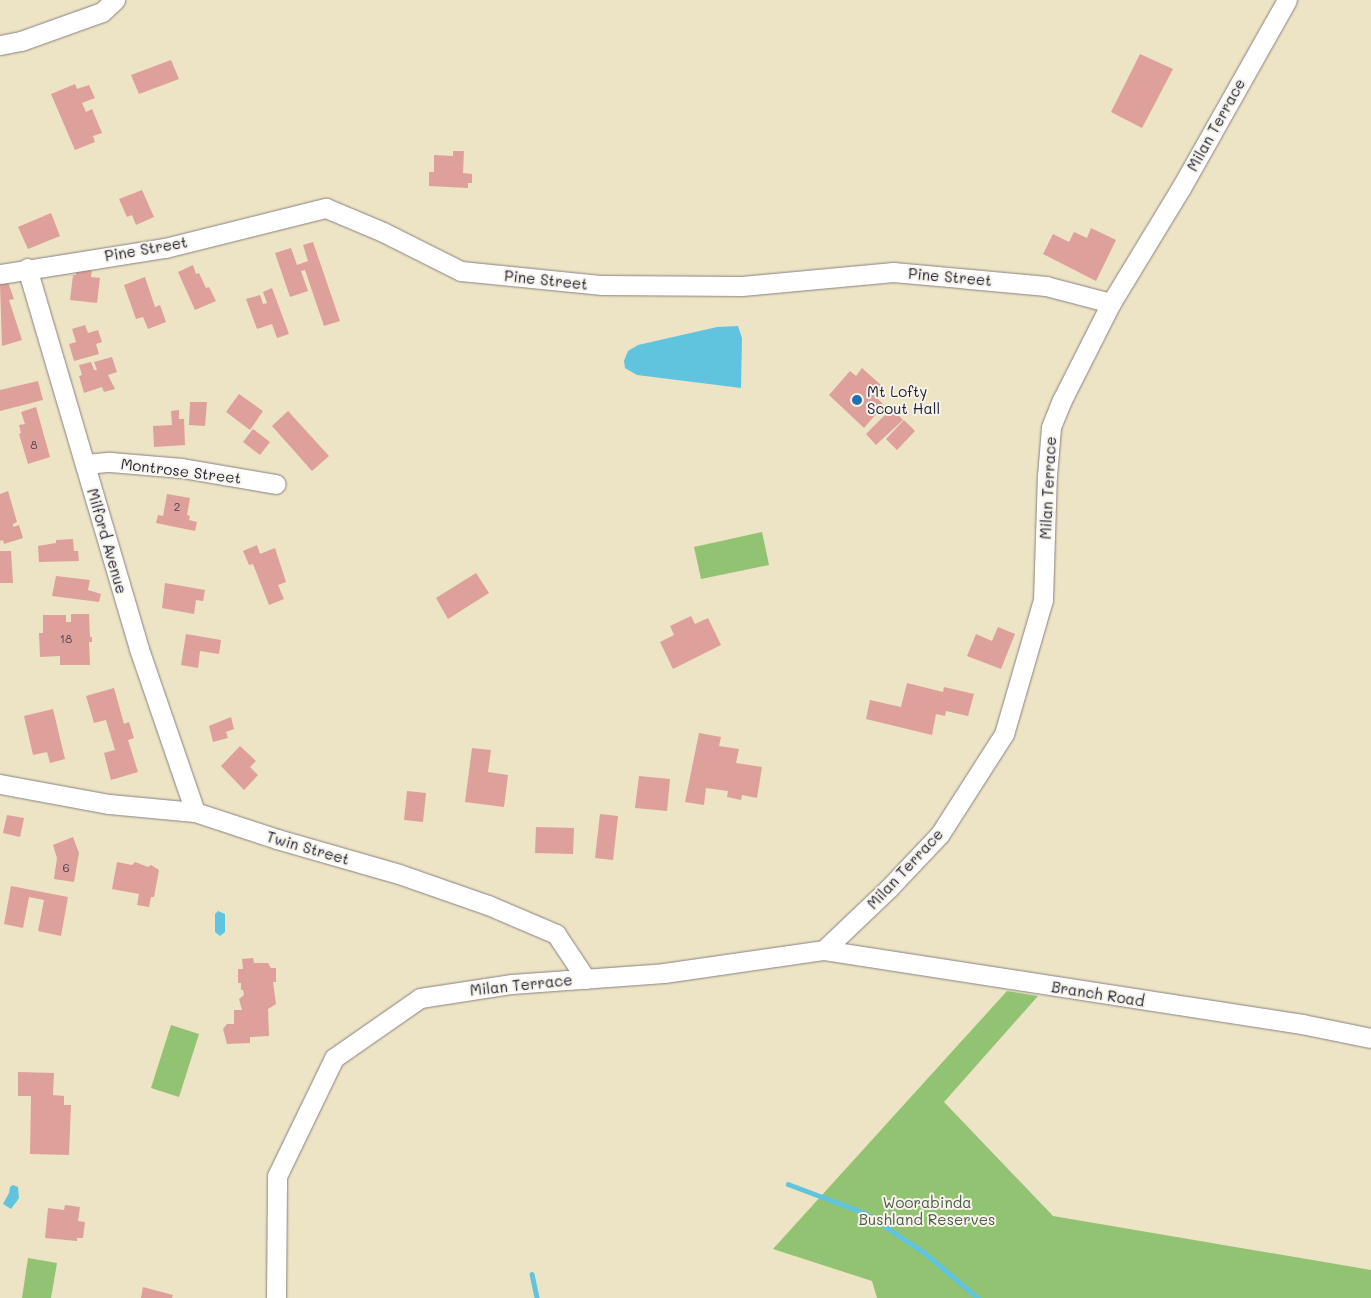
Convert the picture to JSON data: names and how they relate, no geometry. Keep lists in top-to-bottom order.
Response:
{
  "streets": {
    "street": [
      "Milan Terrace",
      "Pine Street",
      "Montrose Street",
      "Milford Avenue",
      "Twin Street",
      "Branch Road"
    ]
  },
  "crossings": [
    ["Milan Terrace", "Pine Street"],
    ["Milan Terrace", "Twin Street"],
    ["Milan Terrace", "Branch Road"],
    ["Pine Street", "Milford Avenue"],
    ["Montrose Street", "Milford Avenue"],
    ["Milford Avenue", "Twin Street"]
  ],
  "parks": ["Woorabinda Bushland Reserves"],
  "places": ["Mt Lofty Scout Hall"],
  "house_numbers": [
    "8",
    "2",
    "18",
    "6"
  ]
}
